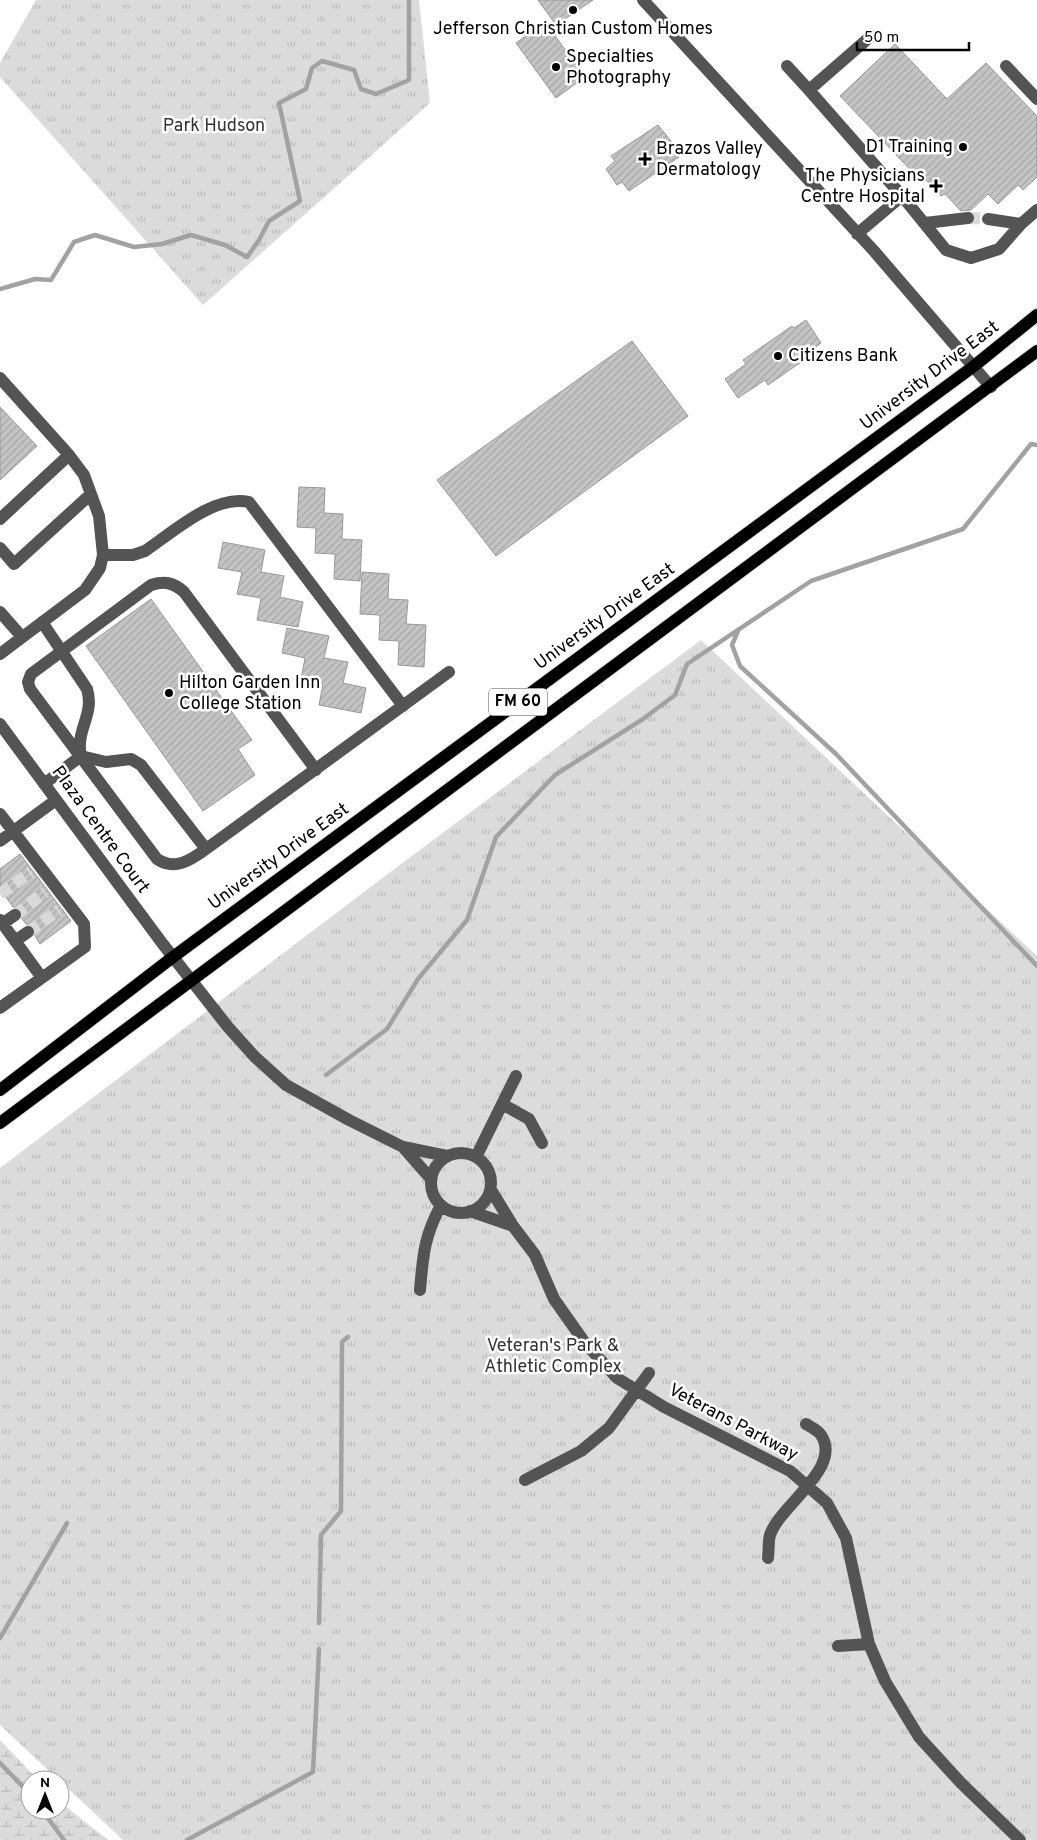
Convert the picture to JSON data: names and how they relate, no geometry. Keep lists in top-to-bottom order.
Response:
{
  "streets": {
    "main road": ["University Drive East", "FM 60"],
    "street": ["Plaza Centre Court", "Veterans Parkway"]
  },
  "crossings": [
    ["University Drive East", "Plaza Centre Court"],
    ["FM 60", "Plaza Centre Court"]
  ],
  "parks": ["Park Hudson", "Veteran's Park & Athletic Complex"],
  "places": {
    "other": [
      "Jefferson Christian Custom Homes",
      "Specialties Photography",
      "D1 Training",
      "Citizens Bank",
      "Hilton Garden Inn College Station"
    ],
    "health": ["Brazos Valley Dermatology", "The Physicians Centre Hospital"]
  },
  "scale_bar": "50 m",
  "north": "top"
}
